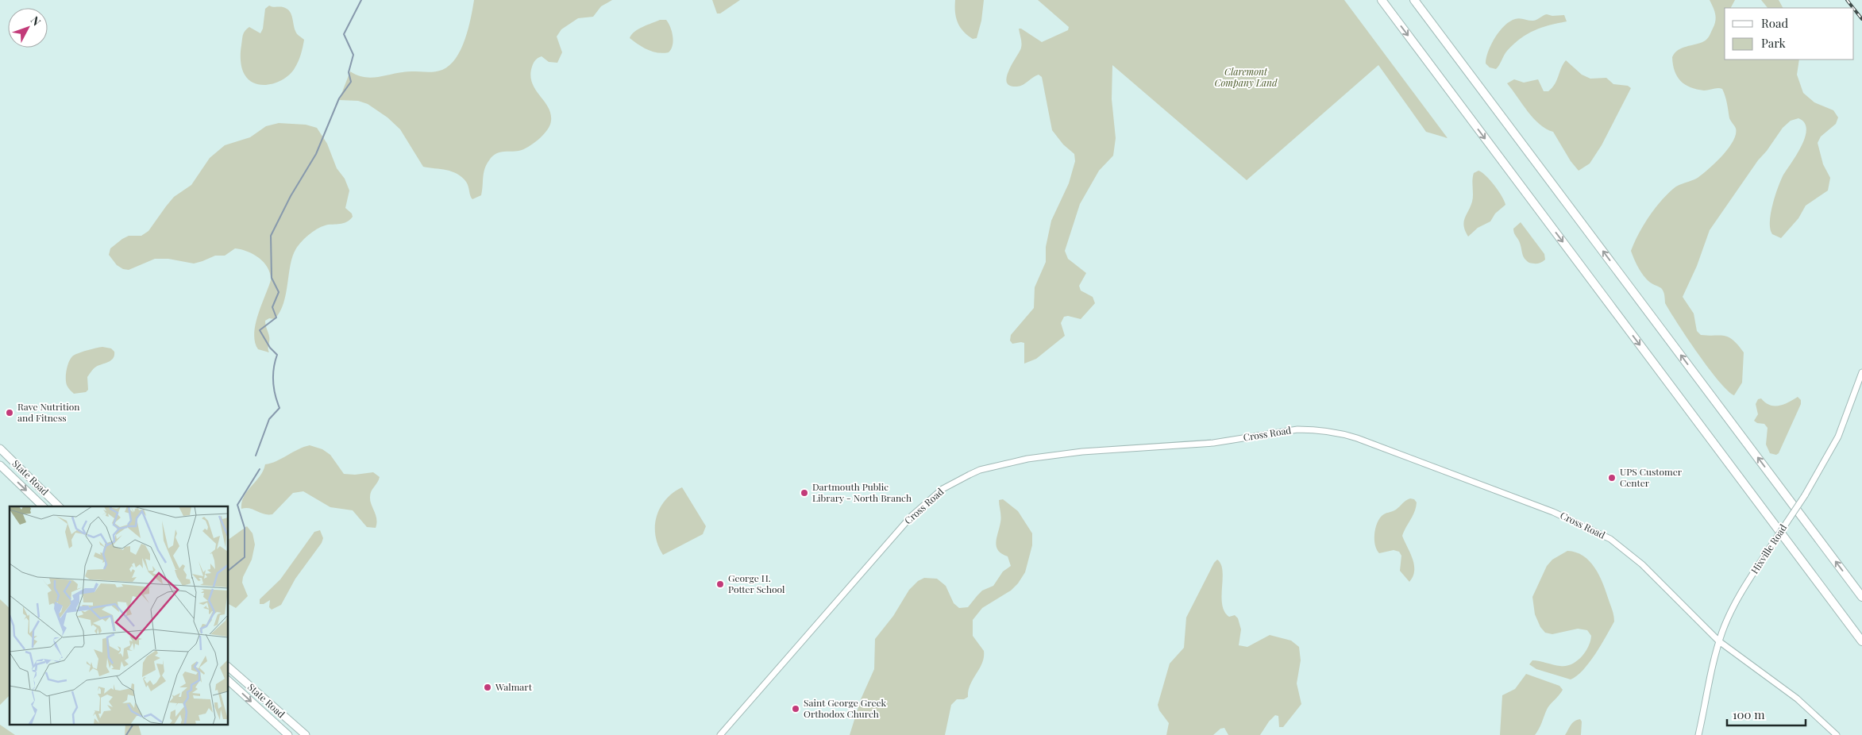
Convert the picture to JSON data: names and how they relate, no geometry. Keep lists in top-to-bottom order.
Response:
{
  "streets": {
    "main road": ["State Road"],
    "street": ["Cross Road", "Hixville Road"]
  },
  "crossings": [
    ["Cross Road", "Hixville Road"]
  ],
  "parks": ["Claremont Company Land"],
  "places": [
    "Rave Nutrition and Fitness",
    "UPS Customer Center",
    "Dartmouth Public Library - North Branch",
    "George H. Potter School",
    "Walmart",
    "Saint George Greek Orthodox Church"
  ],
  "legend": ["Road", "Park"],
  "scale_bar": "100 m",
  "north": "top right"
}
